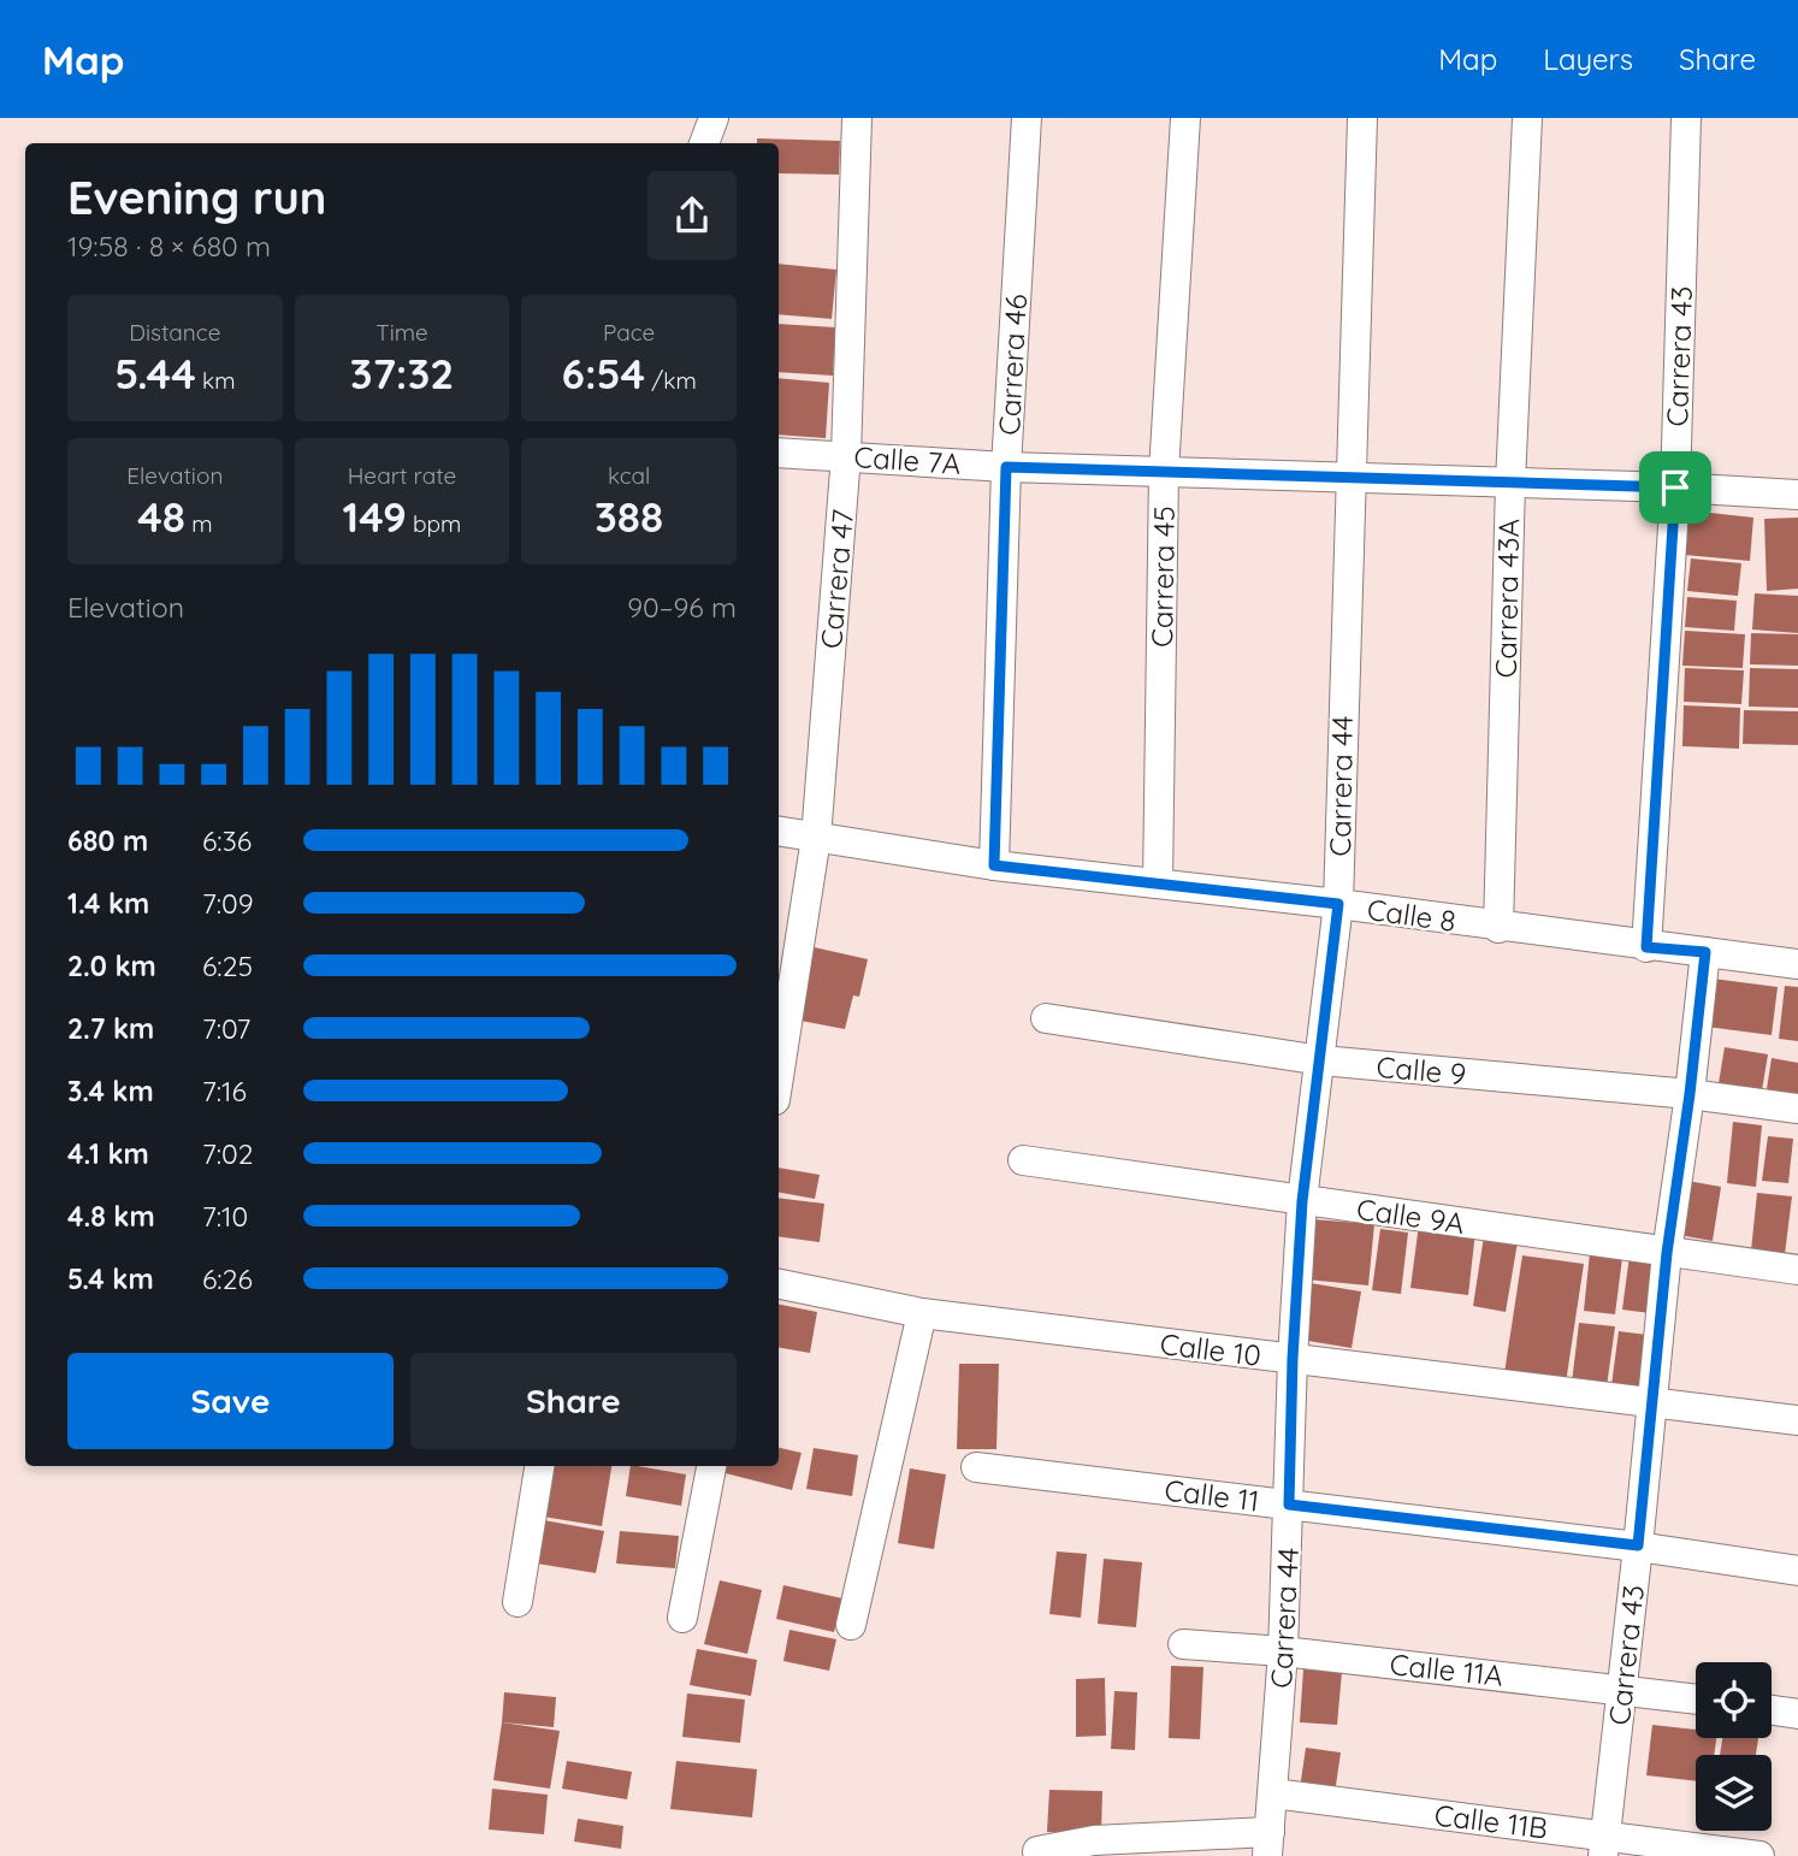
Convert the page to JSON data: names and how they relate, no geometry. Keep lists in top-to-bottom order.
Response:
{
  "streets": {
    "street": [
      "Carrera 43",
      "Carrera 46",
      "Calle 7A",
      "Carrera 45",
      "Carrera 47",
      "Carrera 43A",
      "Carrera 44",
      "Calle 8",
      "Calle 9",
      "Calle 9A",
      "Calle 10",
      "Calle 11",
      "Calle 11A",
      "Calle 11B"
    ]
  },
  "crossings": [
    ["Carrera 43", "Calle 7A"],
    ["Carrera 43", "Calle 8"],
    ["Carrera 43", "Calle 9"],
    ["Carrera 43", "Calle 9A"],
    ["Carrera 43", "Calle 10"],
    ["Carrera 43", "Calle 11"],
    ["Carrera 43", "Calle 11A"],
    ["Carrera 43", "Calle 11B"],
    ["Carrera 46", "Calle 7A"],
    ["Carrera 46", "Calle 8"],
    ["Calle 7A", "Carrera 45"],
    ["Calle 7A", "Carrera 47"],
    ["Calle 7A", "Carrera 43A"],
    ["Calle 7A", "Carrera 44"],
    ["Carrera 45", "Calle 8"],
    ["Carrera 47", "Calle 8"],
    ["Carrera 43A", "Calle 8"],
    ["Carrera 44", "Calle 8"],
    ["Carrera 44", "Calle 9"],
    ["Carrera 44", "Calle 9A"],
    ["Carrera 44", "Calle 10"],
    ["Carrera 44", "Calle 11"],
    ["Carrera 44", "Calle 11A"],
    ["Carrera 44", "Calle 11B"]
  ],
  "page": {
    "header": "Map",
    "nav": ["Map", "Layers", "Share"],
    "heading": ["Evening run", "19:58 · 8 × 680 m"],
    "stats": [
      ["Distance", "5.44 km"],
      ["Time", "37:32"],
      ["Pace", "6:54 /km"],
      ["Elevation", "48 m"],
      ["Heart rate", "149 bpm"],
      ["kcal", "388"]
    ],
    "chart": ["Elevation", "90–96 m"],
    "list": [
      {
        "name": "680 m",
        "note": "6:36"
      },
      {
        "name": "1.4 km",
        "note": "7:09"
      },
      {
        "name": "2.0 km",
        "note": "6:25"
      },
      {
        "name": "2.7 km",
        "note": "7:07"
      },
      {
        "name": "3.4 km",
        "note": "7:16"
      },
      {
        "name": "4.1 km",
        "note": "7:02"
      },
      {
        "name": "4.8 km",
        "note": "7:10"
      },
      {
        "name": "5.4 km",
        "note": "6:26"
      }
    ],
    "buttons": ["Save", "Share"]
  }
}
